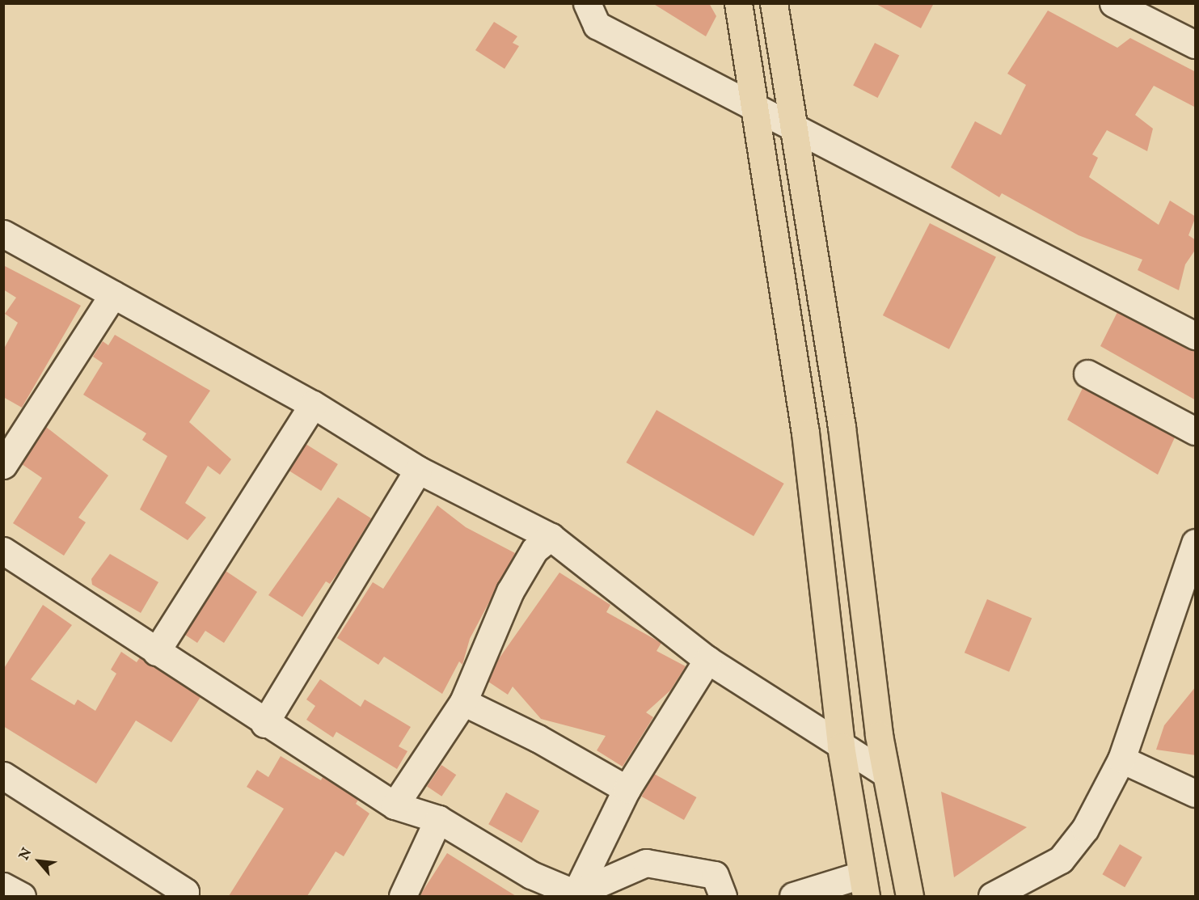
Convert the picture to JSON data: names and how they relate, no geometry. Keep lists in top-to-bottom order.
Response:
{
  "north": "top left"
}
